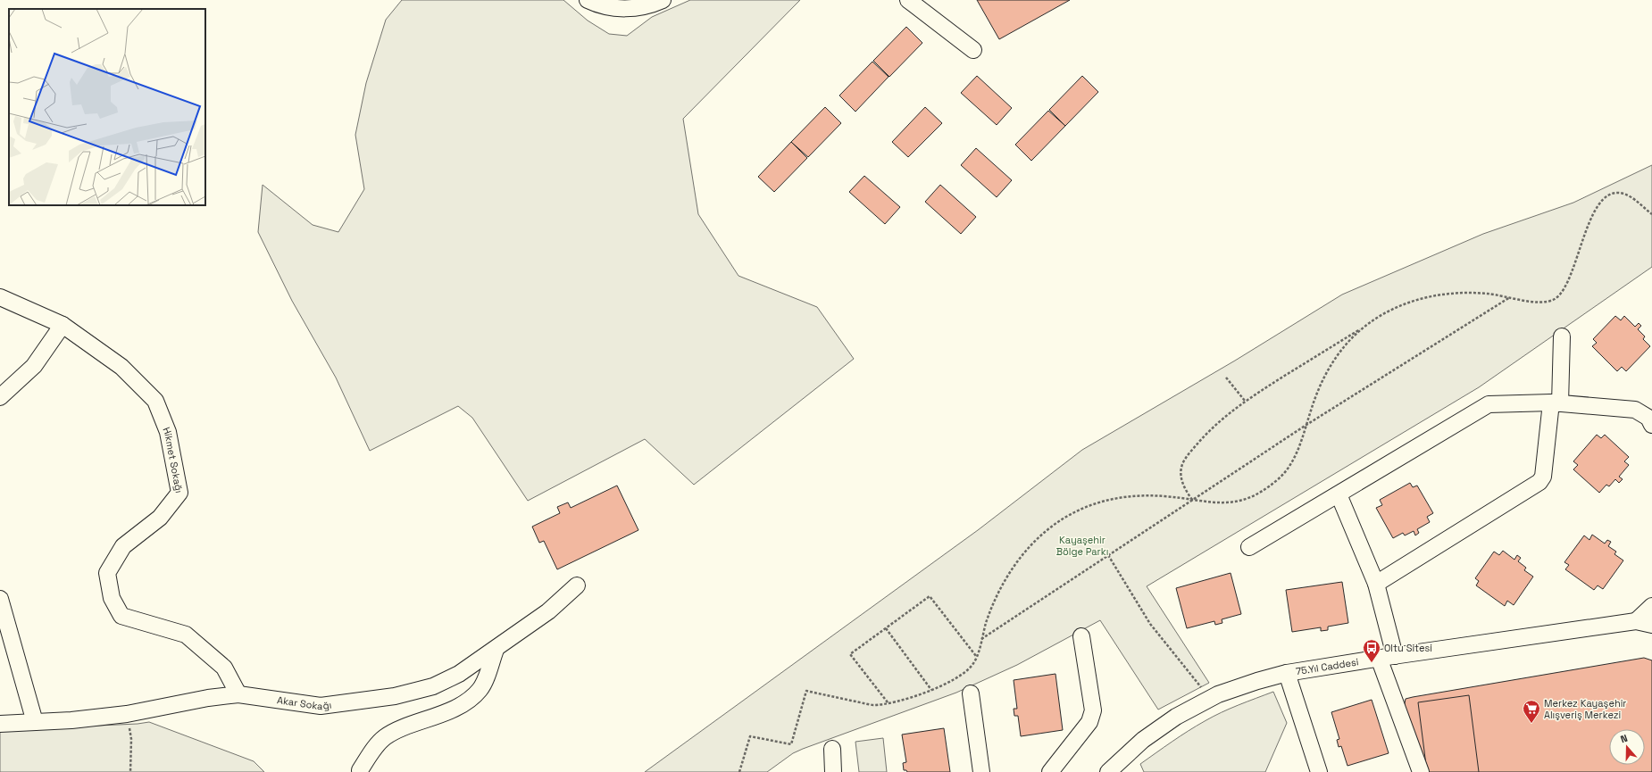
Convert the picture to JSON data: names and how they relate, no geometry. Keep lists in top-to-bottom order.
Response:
{
  "streets": {
    "street": ["Hikmet Sokağı", "75.Yıl Caddesi", "Akar Sokağı"]
  },
  "crossings": [
    ["Hikmet Sokağı", "Akar Sokağı"]
  ],
  "parks": ["Kayaşehir Bölge Parkı"],
  "places": {
    "bus stop": ["Oltu Sitesi"],
    "supermarket": ["Merkez Kayaşehir Alışveriş Merkezi"]
  },
  "north": "top"
}
